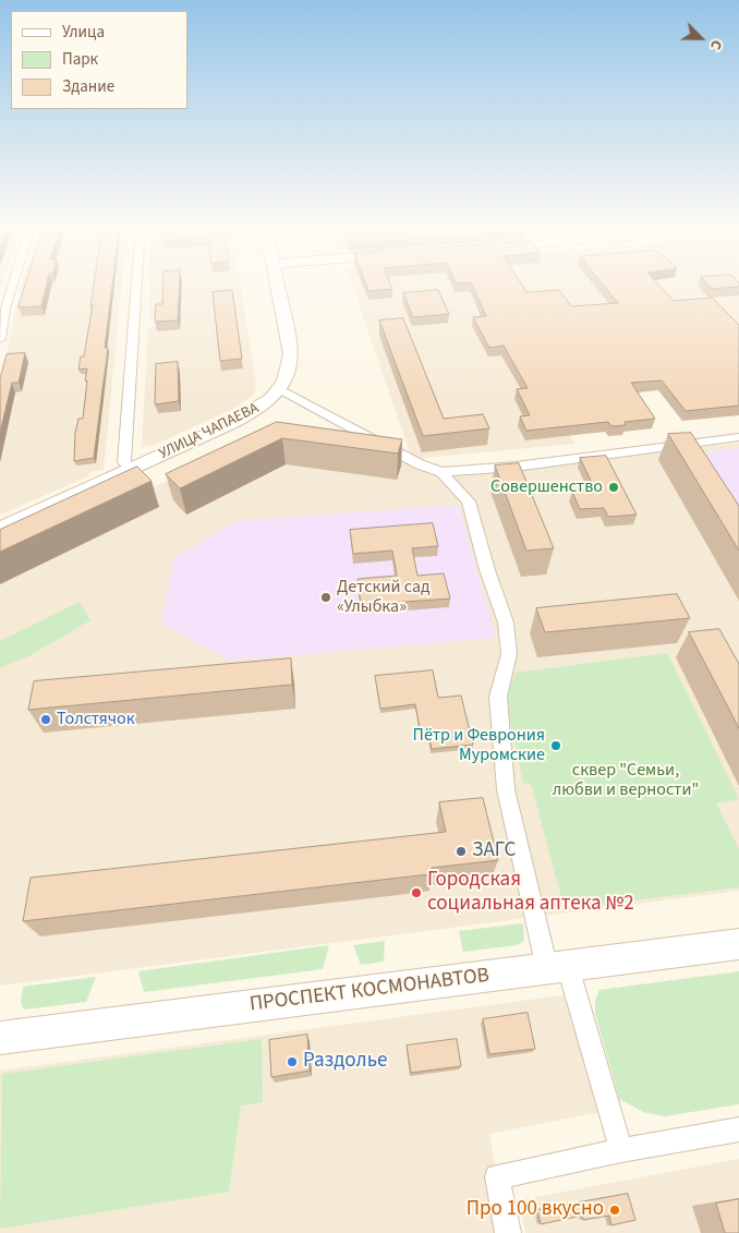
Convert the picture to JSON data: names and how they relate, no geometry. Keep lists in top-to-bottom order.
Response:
{
  "streets": {
    "main road": ["УЛИЦА ЧАПАЕВА", "ПРОСПЕКТ КОСМОНАВТОВ"]
  },
  "parks": ["сквер \"Семьи, любви и верности\""],
  "places": [
    "Совершенство",
    "Детский сад «Улыбка»",
    "Толстячок",
    "Пётр и Феврония Муромские",
    "ЗАГС",
    "Городская социальная аптека №2",
    "Раздолье",
    "Про 100 вкусно"
  ],
  "legend": ["Улица", "Парк", "Здание"],
  "north": "bottom right"
}
